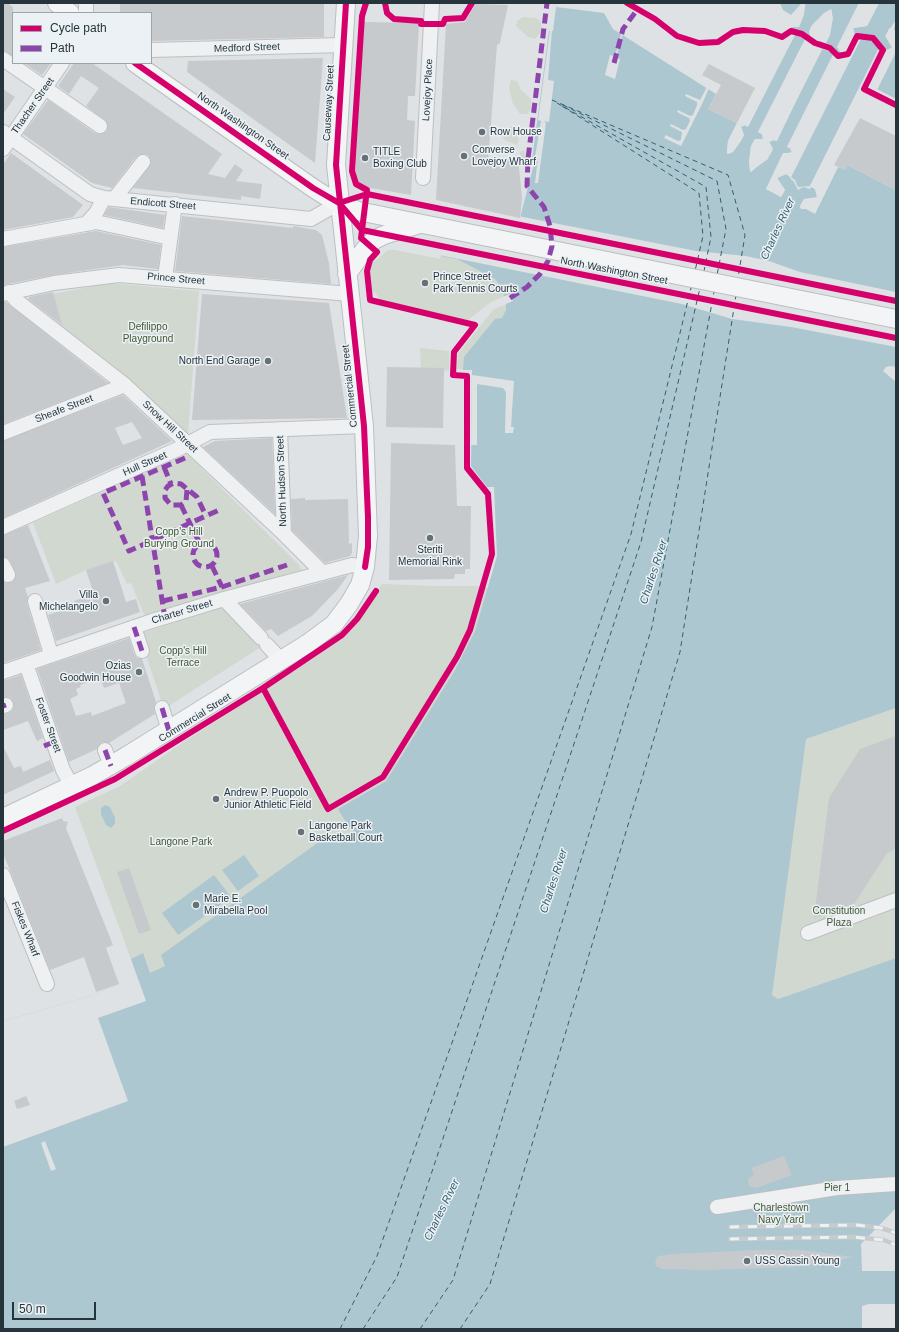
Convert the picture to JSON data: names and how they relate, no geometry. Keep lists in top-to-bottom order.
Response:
{
  "streets": {
    "main road": ["Causeway Street", "North Washington Street", "Commercial Street"],
    "street": [
      "Medford Street",
      "Lovejoy Place",
      "Thacher Street",
      "Endicott Street",
      "Prince Street",
      "Sheafe Street",
      "Snow Hill Street",
      "Hull Street",
      "North Hudson Street",
      "Charter Street",
      "Foster Street",
      "Fiskes Wharf"
    ]
  },
  "crossings": [
    ["Medford Street", "Causeway Street"],
    ["Causeway Street", "North Washington Street"],
    ["Causeway Street", "Endicott Street"],
    ["Causeway Street", "Commercial Street"],
    ["Thacher Street", "Endicott Street"],
    ["North Washington Street", "Endicott Street"],
    ["North Washington Street", "Commercial Street"],
    ["Endicott Street", "Commercial Street"],
    ["Prince Street", "Commercial Street"],
    ["Prince Street", "Snow Hill Street"],
    ["Commercial Street", "Hull Street"],
    ["Commercial Street", "Charter Street"],
    ["Commercial Street", "Foster Street"],
    ["Sheafe Street", "Snow Hill Street"],
    ["Snow Hill Street", "Hull Street"],
    ["Snow Hill Street", "North Hudson Street"],
    ["Snow Hill Street", "Charter Street"],
    ["Hull Street", "North Hudson Street"],
    ["Charter Street", "Foster Street"]
  ],
  "water": ["Charles River"],
  "parks": [
    "Defilippo Playground",
    "Copp's Hill Burying Ground",
    "Copp's Hill Terrace",
    "Langone Park",
    "Constitution Plaza",
    "Pier 1",
    "Charlestown Navy Yard"
  ],
  "places": [
    "Row House",
    "Converse Lovejoy Wharf",
    "TITLE Boxing Club",
    "Prince Street Park Tennis Courts",
    "North End Garage",
    "Steriti Memorial Rink",
    "Villa Michelangelo",
    "Ozias Goodwin House",
    "Andrew P. Puopolo Junior Athletic Field",
    "Langone Park Basketball Court",
    "Marie E. Mirabella Pool",
    "USS Cassin Young"
  ],
  "legend": ["Cycle path", "Path"],
  "scale_bar": "50 m"
}
